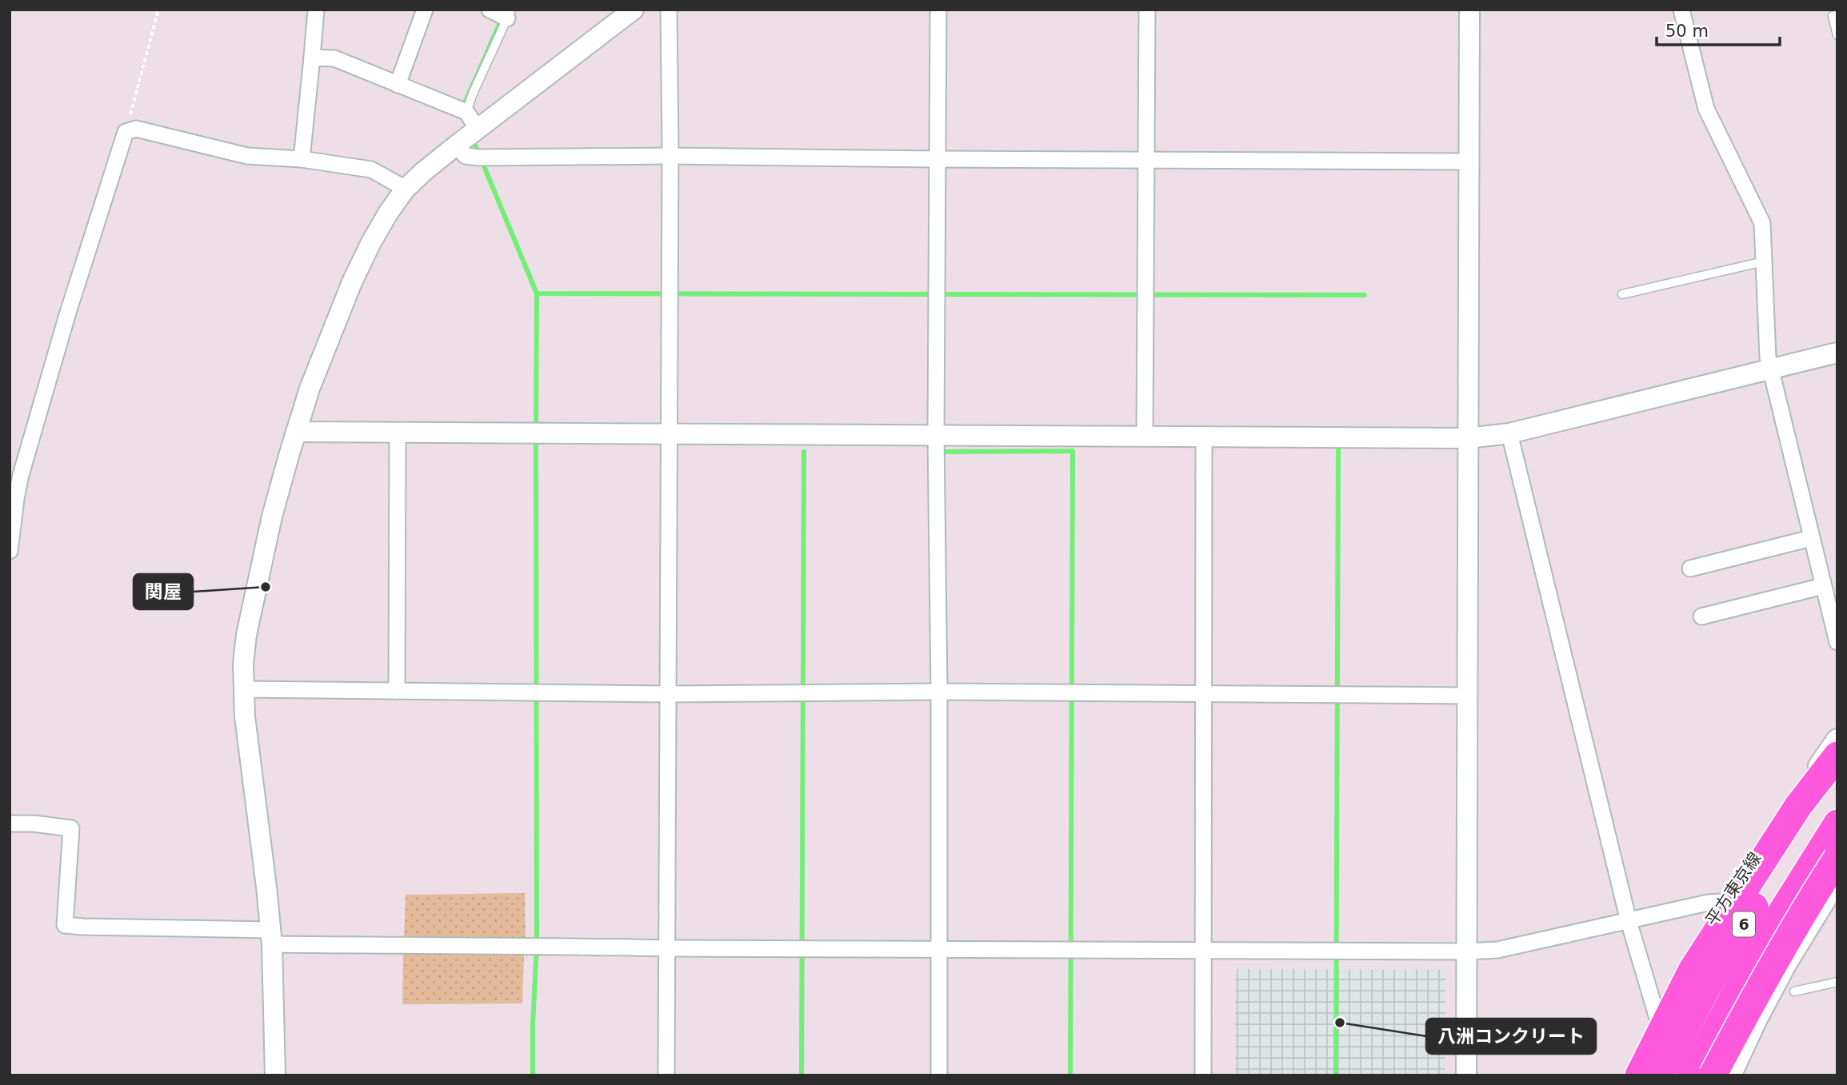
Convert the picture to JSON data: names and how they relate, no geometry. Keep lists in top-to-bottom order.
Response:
{
  "streets": {
    "highway": ["6"],
    "main road": ["平方東京線"]
  },
  "places": ["関屋", "八洲コンクリート"],
  "scale_bar": "50 m"
}
